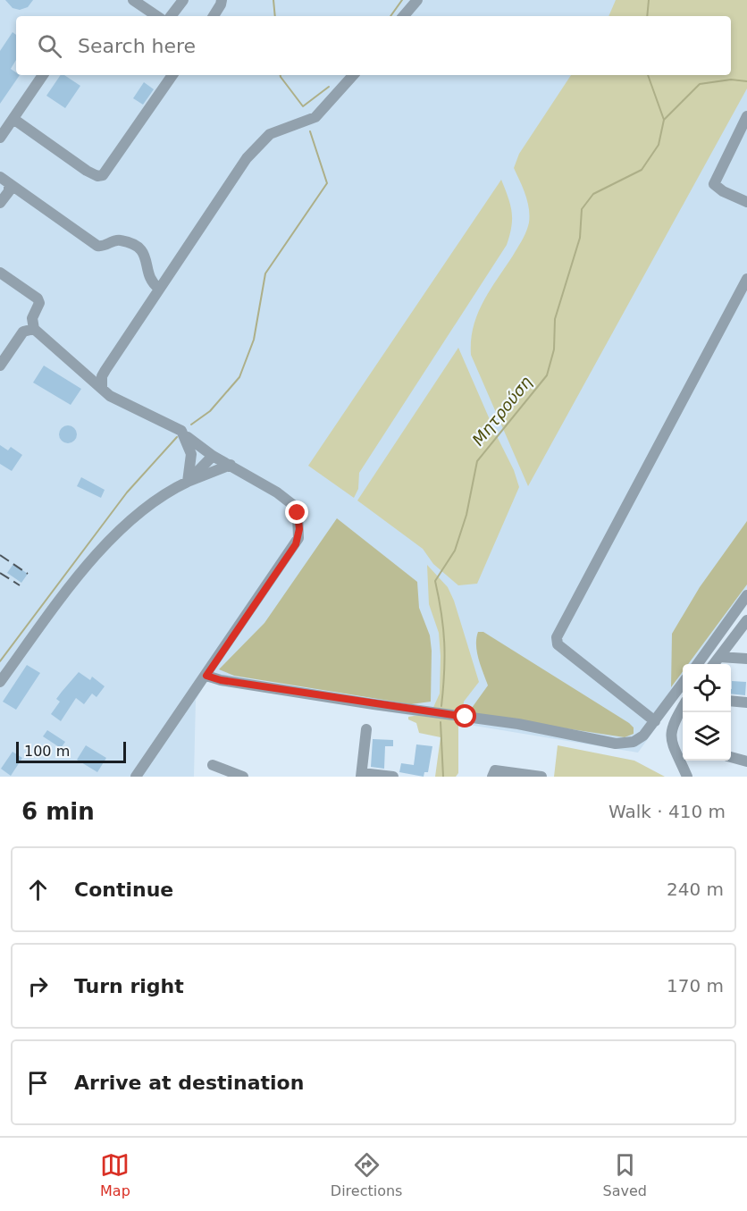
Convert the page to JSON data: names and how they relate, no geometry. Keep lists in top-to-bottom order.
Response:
{
  "water": ["Μητρούση"],
  "scale_bar": "100 m",
  "page": {
    "search": "Search here",
    "scale": "100 m",
    "heading": ["6 min", "Walk · 410 m"],
    "list": [
      ["Continue", "240 m"],
      ["Turn right", "170 m"],
      "Arrive at destination"
    ],
    "nav": ["Map", "Directions", "Saved"]
  }
}
